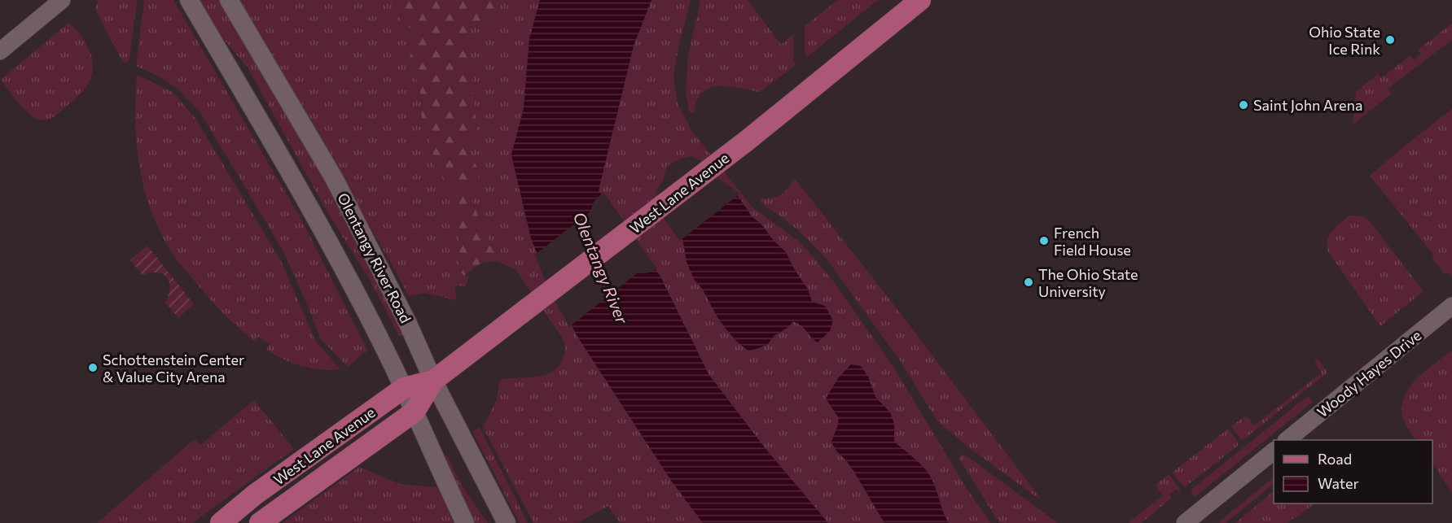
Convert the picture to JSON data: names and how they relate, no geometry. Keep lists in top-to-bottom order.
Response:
{
  "streets": {
    "main road": ["West Lane Avenue", "Olentangy River Road"],
    "street": ["Woody Hayes Drive"]
  },
  "crossings": [
    ["West Lane Avenue", "Olentangy River Road"]
  ],
  "water": ["Olentangy River"],
  "places": [
    "Ohio State Ice Rink",
    "Saint John Arena",
    "French Field House",
    "The Ohio State University",
    "Schottenstein Center & Value City Arena"
  ],
  "legend": ["Road", "Water"]
}
